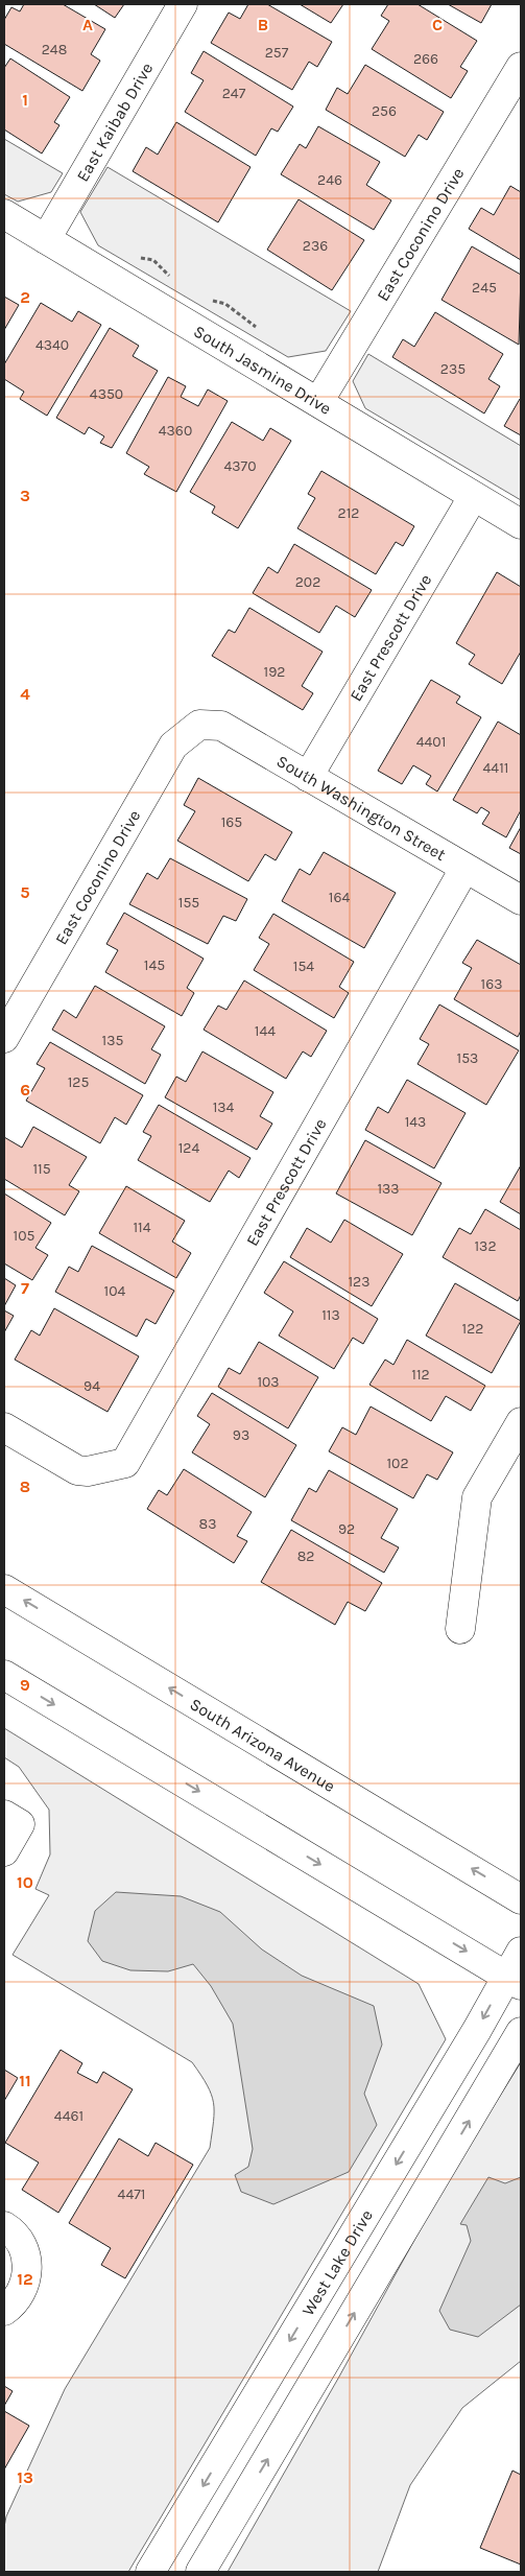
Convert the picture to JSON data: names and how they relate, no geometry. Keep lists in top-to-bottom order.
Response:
{
  "streets": {
    "street": [
      "East Kaibab Drive",
      "East Coconino Drive",
      "South Jasmine Drive",
      "East Prescott Drive",
      "South Washington Street",
      "South Arizona Avenue",
      "West Lake Drive"
    ]
  },
  "crossings": [
    ["East Kaibab Drive", "South Jasmine Drive"],
    ["East Coconino Drive", "South Jasmine Drive"],
    ["East Coconino Drive", "South Washington Street"],
    ["South Jasmine Drive", "East Prescott Drive"],
    ["East Prescott Drive", "South Washington Street"]
  ],
  "house_numbers": [
    "248",
    "257",
    "266",
    "247",
    "256",
    "246",
    "236",
    "245",
    "4340",
    "235",
    "4350",
    "4360",
    "4370",
    "212",
    "202",
    "192",
    "4401",
    "4411",
    "165",
    "164",
    "155",
    "145",
    "154",
    "163",
    "144",
    "135",
    "153",
    "125",
    "134",
    "143",
    "124",
    "115",
    "133",
    "114",
    "105",
    "132",
    "123",
    "104",
    "113",
    "122",
    "112",
    "103",
    "94",
    "93",
    "102",
    "83",
    "92",
    "82",
    "4461",
    "4471"
  ],
  "grid": {
    "columns": ["A", "B", "C"],
    "rows": [
      "1",
      "2",
      "3",
      "4",
      "5",
      "6",
      "7",
      "8",
      "9",
      "10",
      "11",
      "12",
      "13"
    ]
  }
}
